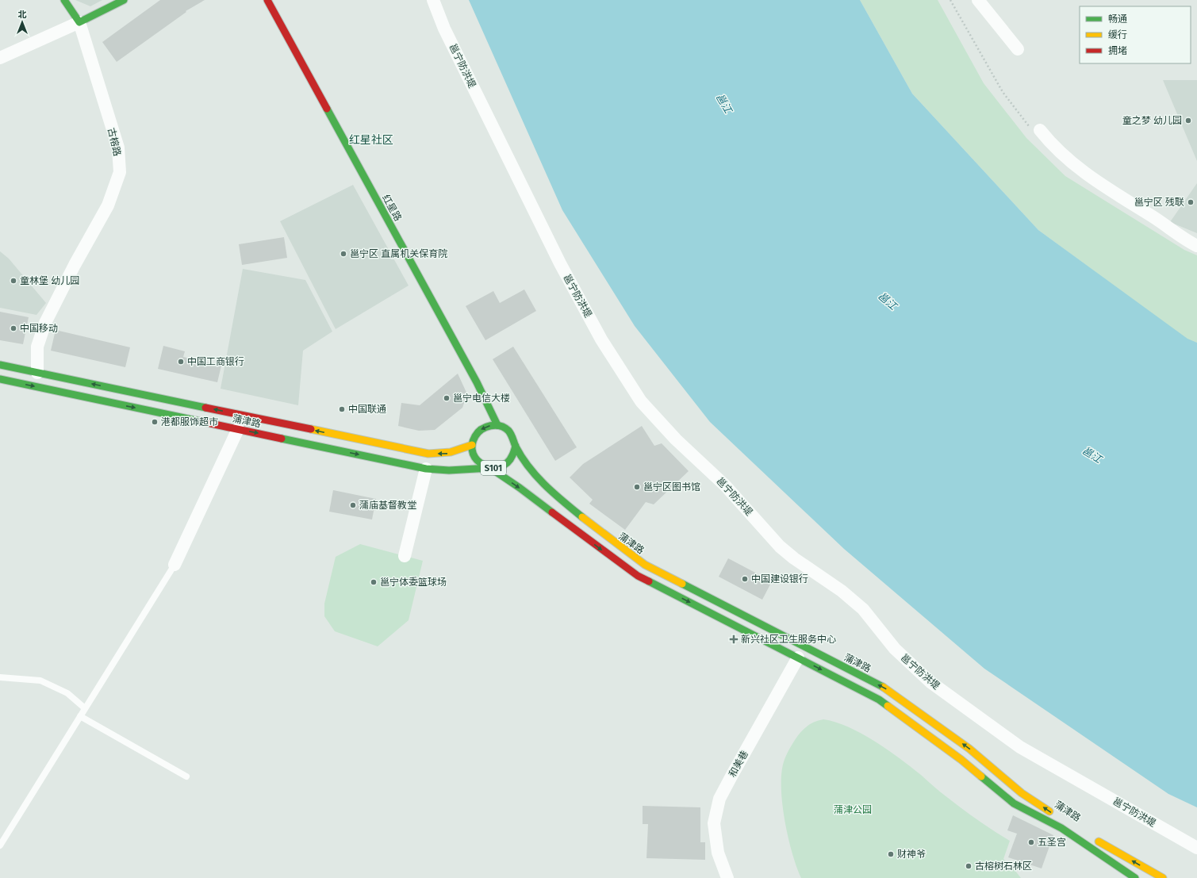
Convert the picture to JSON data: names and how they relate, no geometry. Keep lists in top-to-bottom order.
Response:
{
  "streets": {
    "main road": ["红星路", "蒲津路", "S101"],
    "street": ["邕宁防洪堤", "古榕路", "和美巷"]
  },
  "crossings": [
    ["古榕路", "蒲津路"],
    ["红星路", "蒲津路"],
    ["蒲津路", "和美巷"]
  ],
  "districts": ["红星社区"],
  "water": ["邕江"],
  "parks": ["蒲津公园"],
  "places": {
    "other": [
      "童之梦 幼儿园",
      "邕宁区 残联",
      "邕宁区 直属机关保育院",
      "童林堡 幼儿园",
      "中国移动",
      "中国工商银行",
      "邕宁电信大楼",
      "中国联通",
      "港都服饰超市",
      "邕宁区图书馆",
      "蒲庙基督教堂",
      "中国建设银行",
      "邕宁体委篮球场",
      "五圣宫",
      "财神爷",
      "古榕树石林区"
    ],
    "health": ["新兴社区卫生服务中心"]
  },
  "legend": ["畅通", "缓行", "拥堵"],
  "north": "top"
}
